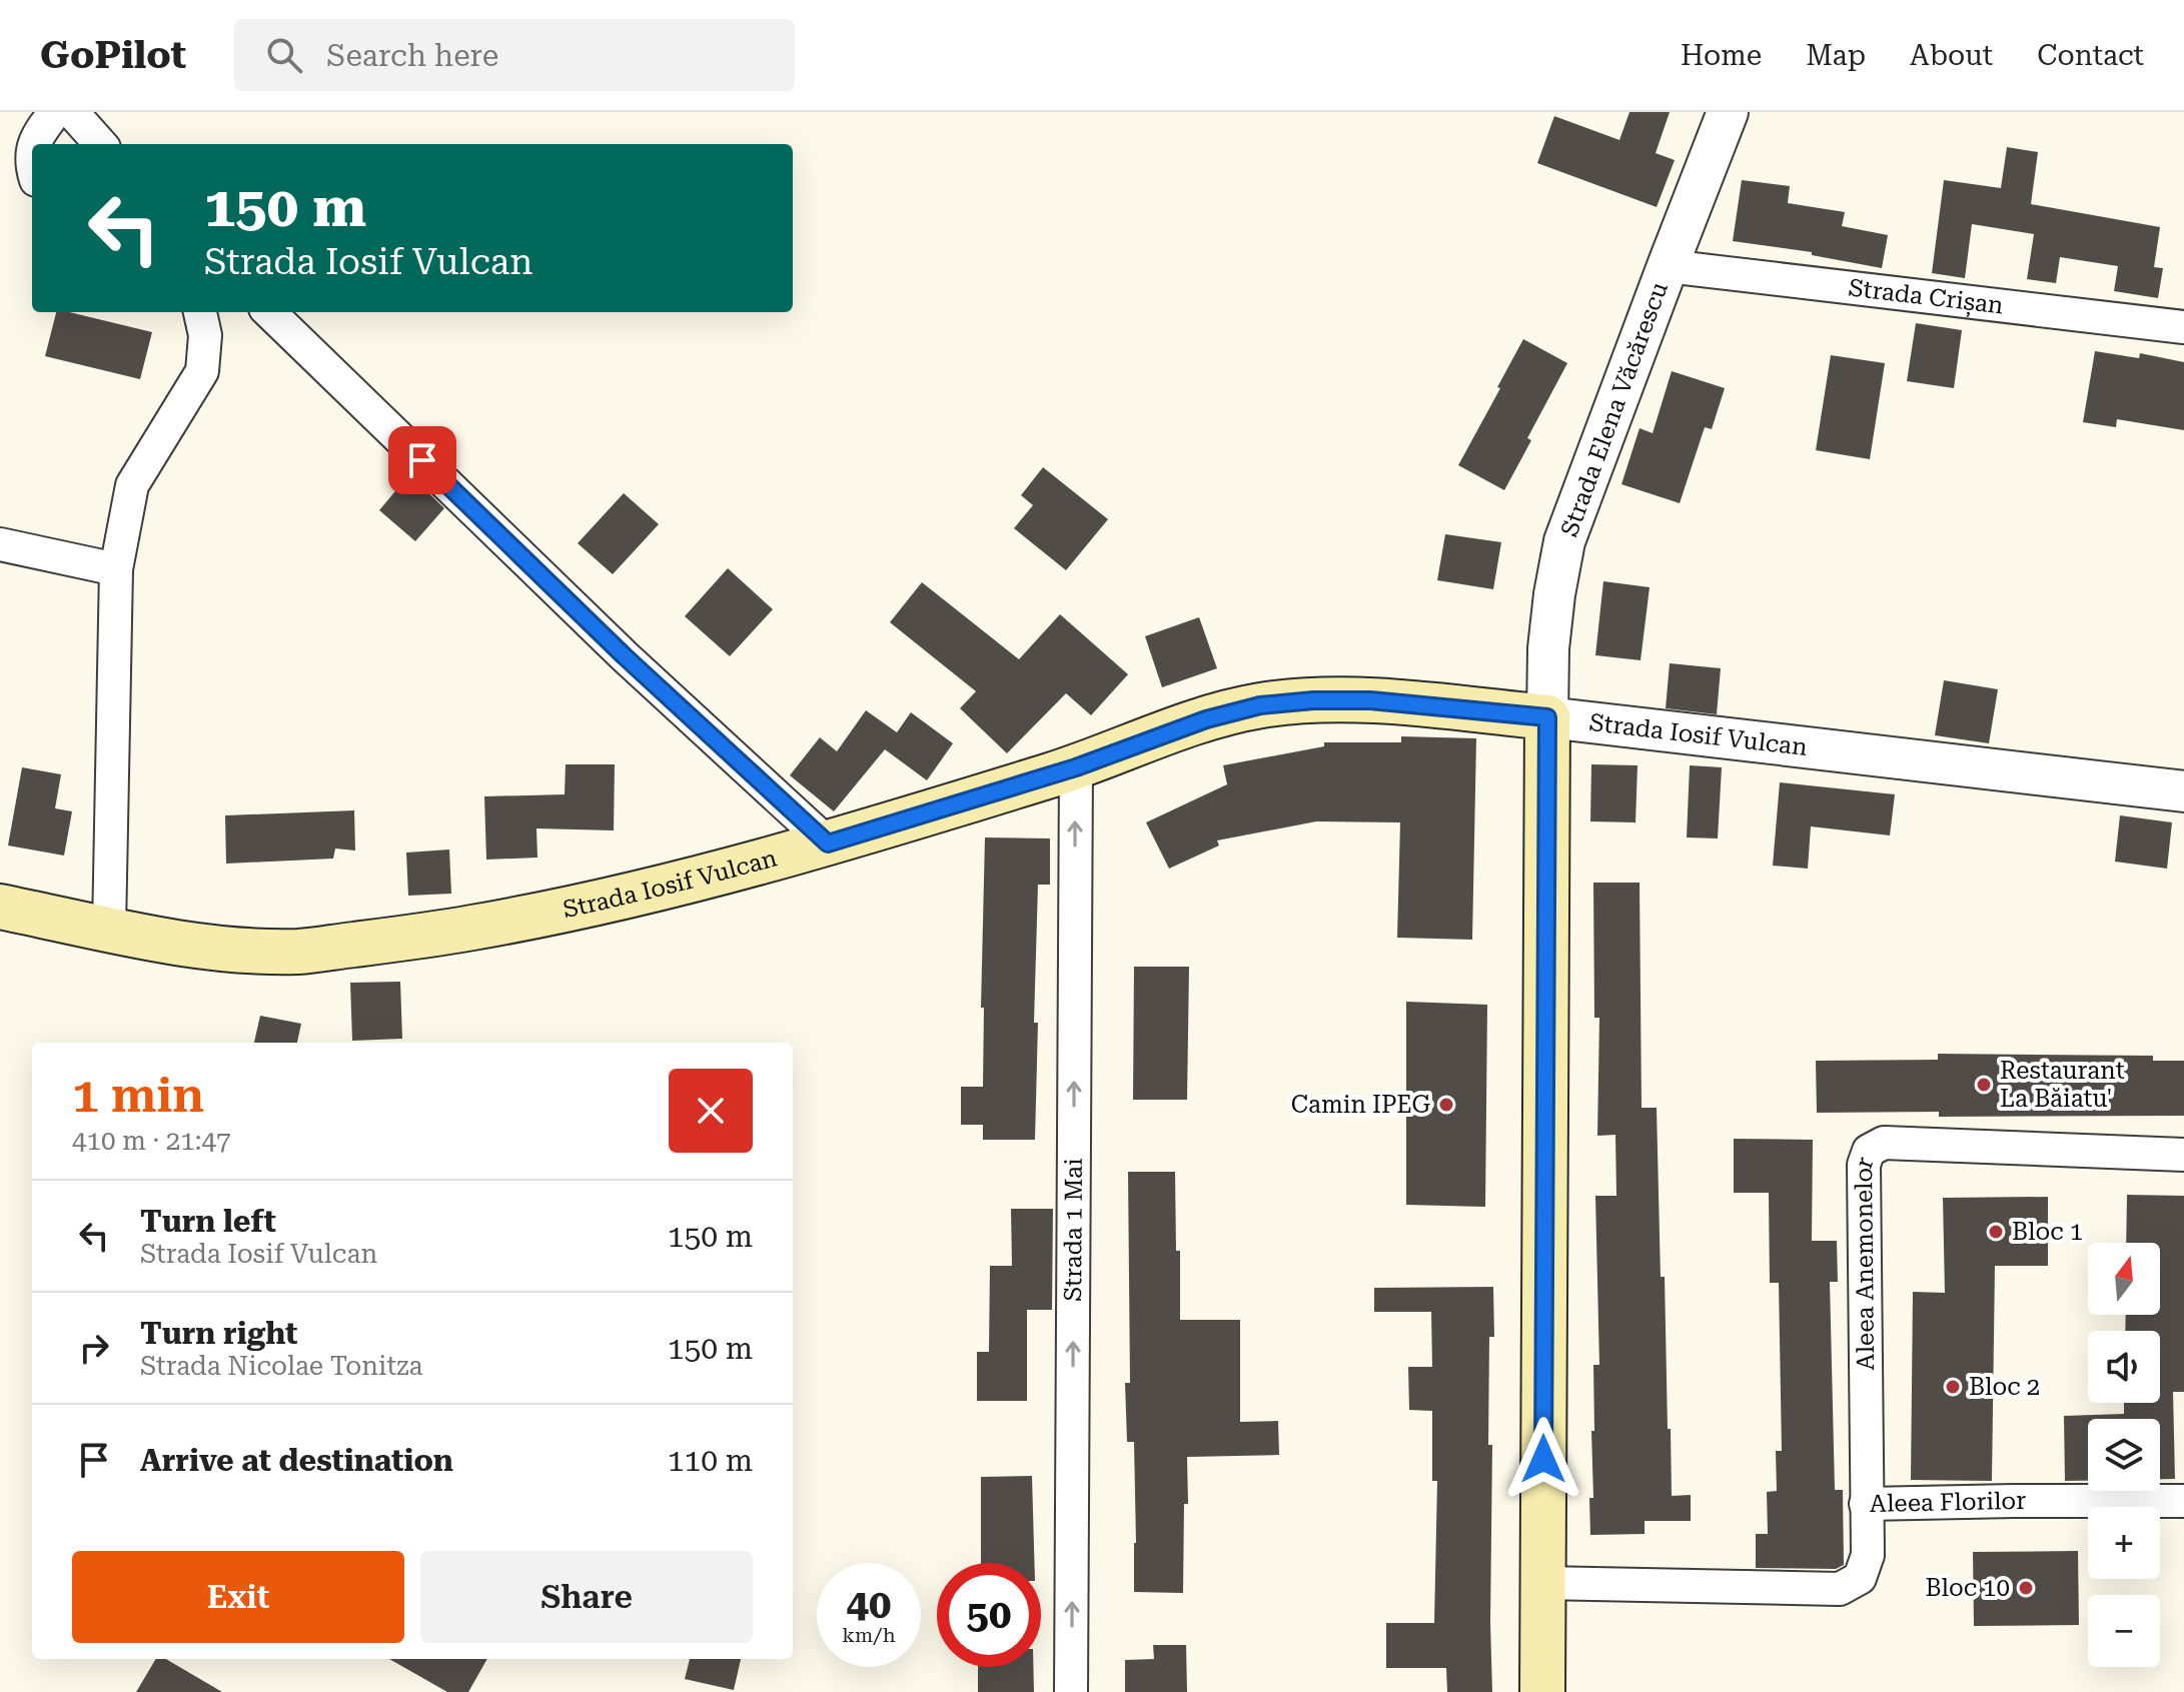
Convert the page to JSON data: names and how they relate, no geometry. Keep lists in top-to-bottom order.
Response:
{
  "streets": {
    "main road": ["Strada Iosif Vulcan"],
    "street": [
      "Strada Crișan",
      "Strada Elena Văcărescu",
      "Strada 1 Mai",
      "Aleea Anemonelor",
      "Aleea Florilor"
    ]
  },
  "crossings": [
    ["Strada Crișan", "Strada Elena Văcărescu"],
    ["Strada Elena Văcărescu", "Strada Iosif Vulcan"],
    ["Strada Iosif Vulcan", "Strada 1 Mai"],
    ["Aleea Anemonelor", "Aleea Florilor"]
  ],
  "one_way": ["Strada 1 Mai"],
  "places": [
    "Restaurant La Băiatu'",
    "Camin IPEG",
    "Bloc 1",
    "Bloc 2",
    "Bloc 10"
  ],
  "north": "top",
  "page": {
    "header": "GoPilot",
    "search": "Search here",
    "nav": [
      "Home",
      "Map",
      "About",
      "Contact"
    ],
    "turn": ["150 m", "Strada Iosif Vulcan"],
    "heading": ["1 min", "410 m · 21:47"],
    "list": [
      {
        "name": "Turn left",
        "note": "Strada Iosif Vulcan",
        "value": "150 m"
      },
      {
        "name": "Turn right",
        "note": "Strada Nicolae Tonitza",
        "value": "150 m"
      },
      {
        "name": "Arrive at destination",
        "value": "110 m"
      }
    ],
    "map_buttons": ["+", "−"],
    "buttons": ["Exit", "Share"],
    "speed": "40 km/h",
    "limit": "50"
  }
}
